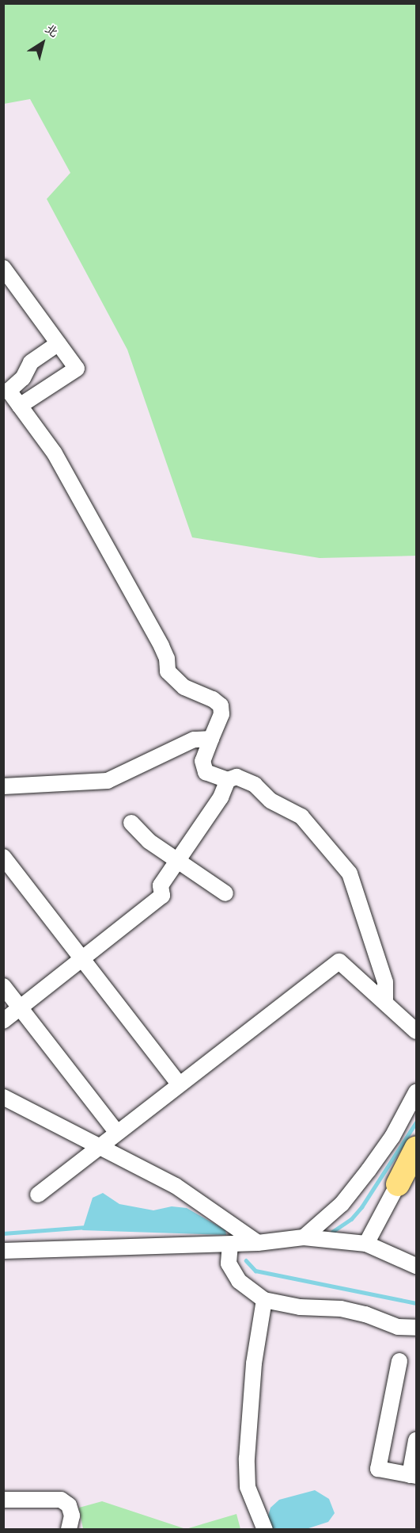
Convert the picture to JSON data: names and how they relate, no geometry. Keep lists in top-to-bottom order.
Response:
{
  "north": "top right"
}
